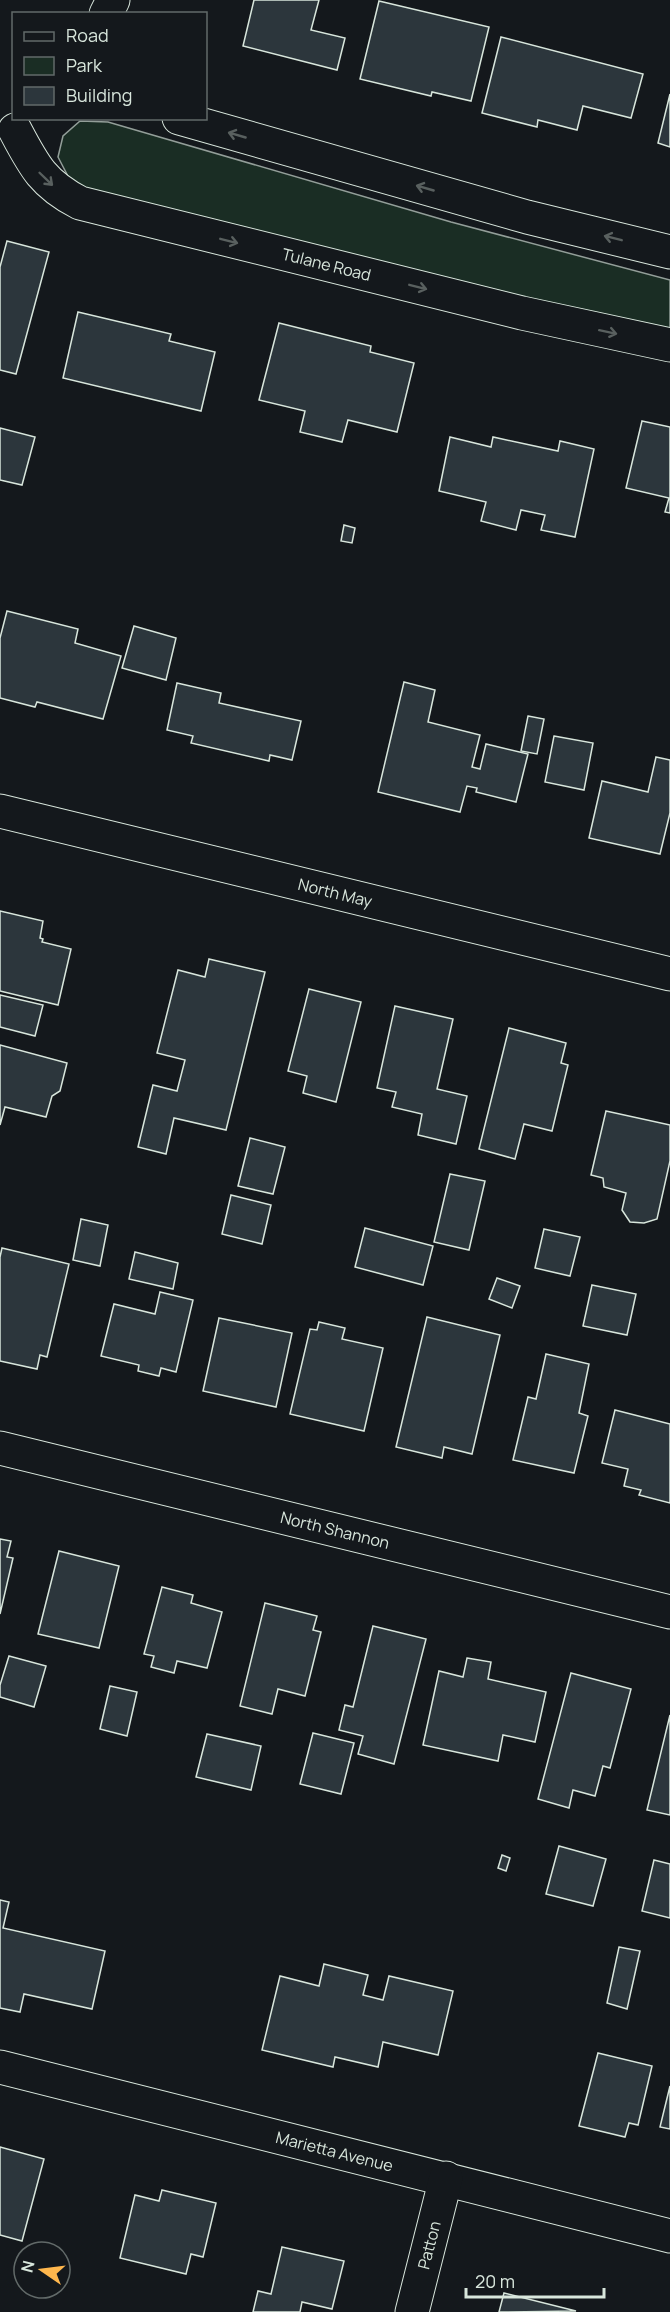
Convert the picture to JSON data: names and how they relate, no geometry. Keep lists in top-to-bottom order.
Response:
{
  "streets": {
    "street": [
      "Tulane Road",
      "North May",
      "North Shannon",
      "Marietta Avenue",
      "Patton"
    ]
  },
  "crossings": [
    ["Marietta Avenue", "Patton"]
  ],
  "legend": ["Road", "Park", "Building"],
  "scale_bar": "20 m",
  "north": "left"
}
